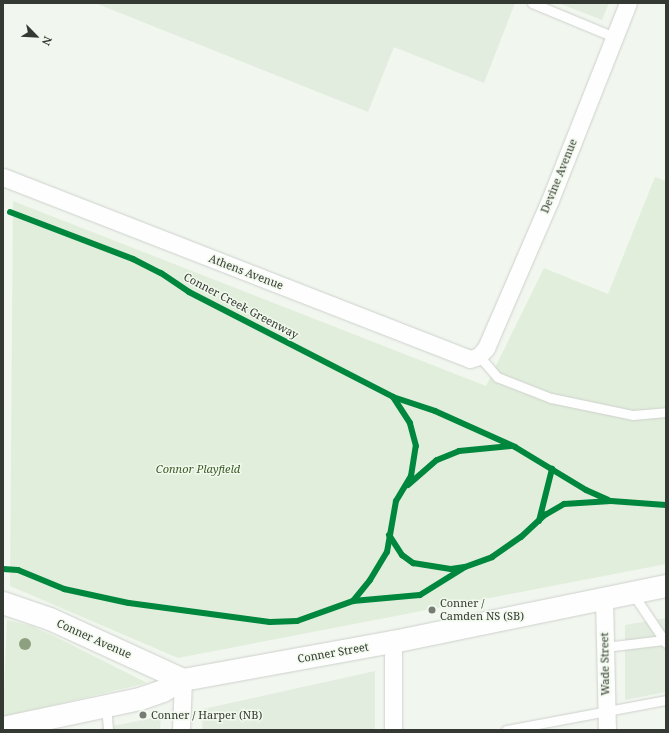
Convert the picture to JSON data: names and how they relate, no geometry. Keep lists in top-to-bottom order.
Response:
{
  "streets": {
    "main road": ["Conner Avenue", "Conner Street"],
    "street": ["Devine Avenue", "Athens Avenue", "Wade Street"],
    "cycle path": ["Conner Creek Greenway"]
  },
  "crossings": [
    ["Devine Avenue", "Athens Avenue"],
    ["Conner Avenue", "Conner Street"],
    ["Conner Street", "Wade Street"]
  ],
  "parks": ["Connor Playfield"],
  "places": ["Conner / Camden NS (SB)", "Conner / Harper (NB)"],
  "north": "bottom right"
}
